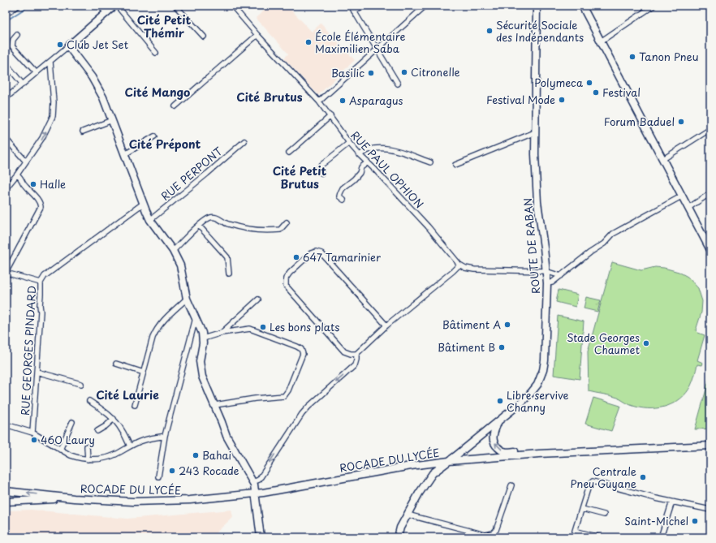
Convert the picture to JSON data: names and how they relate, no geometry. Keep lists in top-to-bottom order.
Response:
{
  "streets": {
    "street": [
      "RUE PAUL OPHION",
      "RUE PERPONT",
      "ROUTE DE RABAN",
      "RUE GEORGES PINDARD",
      "ROCADE DU LYCÉE"
    ]
  },
  "crossings": [
    ["ROUTE DE RABAN", "ROCADE DU LYCÉE"]
  ],
  "districts": [
    "Cité Petit Thémir",
    "Cité Mango",
    "Cité Brutus",
    "Cité Prépont",
    "Cité Petit Brutus",
    "Cité Laurie"
  ],
  "places": [
    "Sécurité Sociale des Indépendants",
    "École Élémentaire Maximilien Saba",
    "Club Jet Set",
    "Tanon Pneu",
    "Citronelle",
    "Basilic",
    "Polymeca",
    "Festival",
    "Festival Mode",
    "Asparagus",
    "Forum Baduel",
    "Halle",
    "647 Tamarinier",
    "Bâtiment A",
    "Les bons plats",
    "Stade Georges Chaumet",
    "Bâtiment B",
    "Libre servive Channy",
    "460 Laury",
    "Bahai",
    "243 Rocade",
    "Centrale Pneu Guyane",
    "Saint-Michel"
  ]
}
